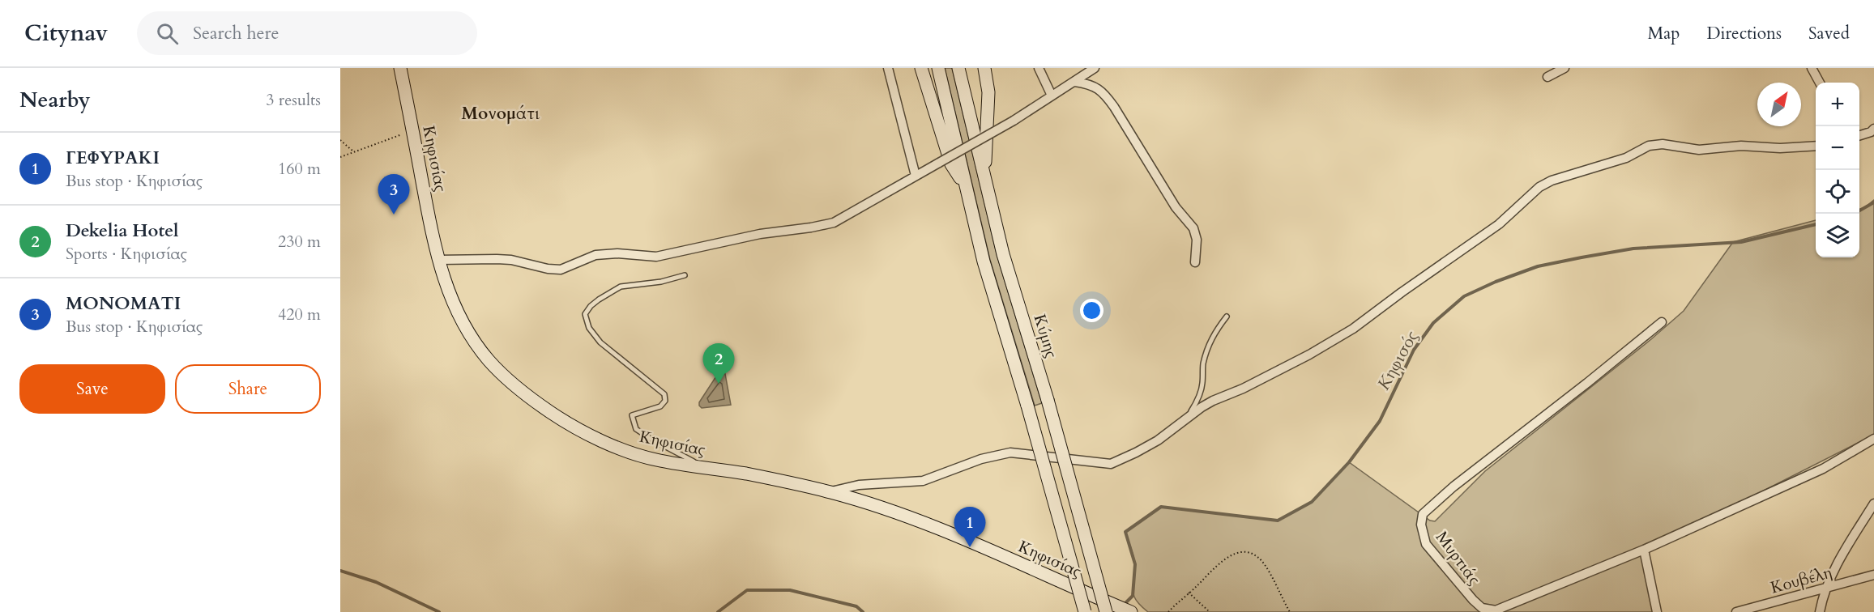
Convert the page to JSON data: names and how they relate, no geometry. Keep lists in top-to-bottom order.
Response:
{
  "streets": {
    "main road": ["Κηφισίας", "Κύμης"],
    "street": ["Μυρτιάς", "Κουβέλη"]
  },
  "crossings": [
    ["Κηφισίας", "Κύμης"]
  ],
  "districts": ["Μονομάτι"],
  "water": ["Κηφισός"],
  "north": "top right",
  "page": {
    "header": "Citynav",
    "search": "Search here",
    "nav": ["Map", "Directions", "Saved"],
    "heading": ["Nearby", "3 results"],
    "map_buttons": ["+", "−"],
    "list": [
      {
        "mark": "1",
        "name": "ΓΕΦΥΡΑΚΙ",
        "note": "Bus stop · Κηφισίας",
        "value": "160 m"
      },
      {
        "mark": "2",
        "name": "Dekelia Hotel",
        "note": "Sports · Κηφισίας",
        "value": "230 m"
      },
      {
        "mark": "3",
        "name": "ΜΟΝΟΜΑΤΙ",
        "note": "Bus stop · Κηφισίας",
        "value": "420 m"
      }
    ],
    "pins": ["3", "2", "1"],
    "buttons": ["Save", "Share"]
  }
}
